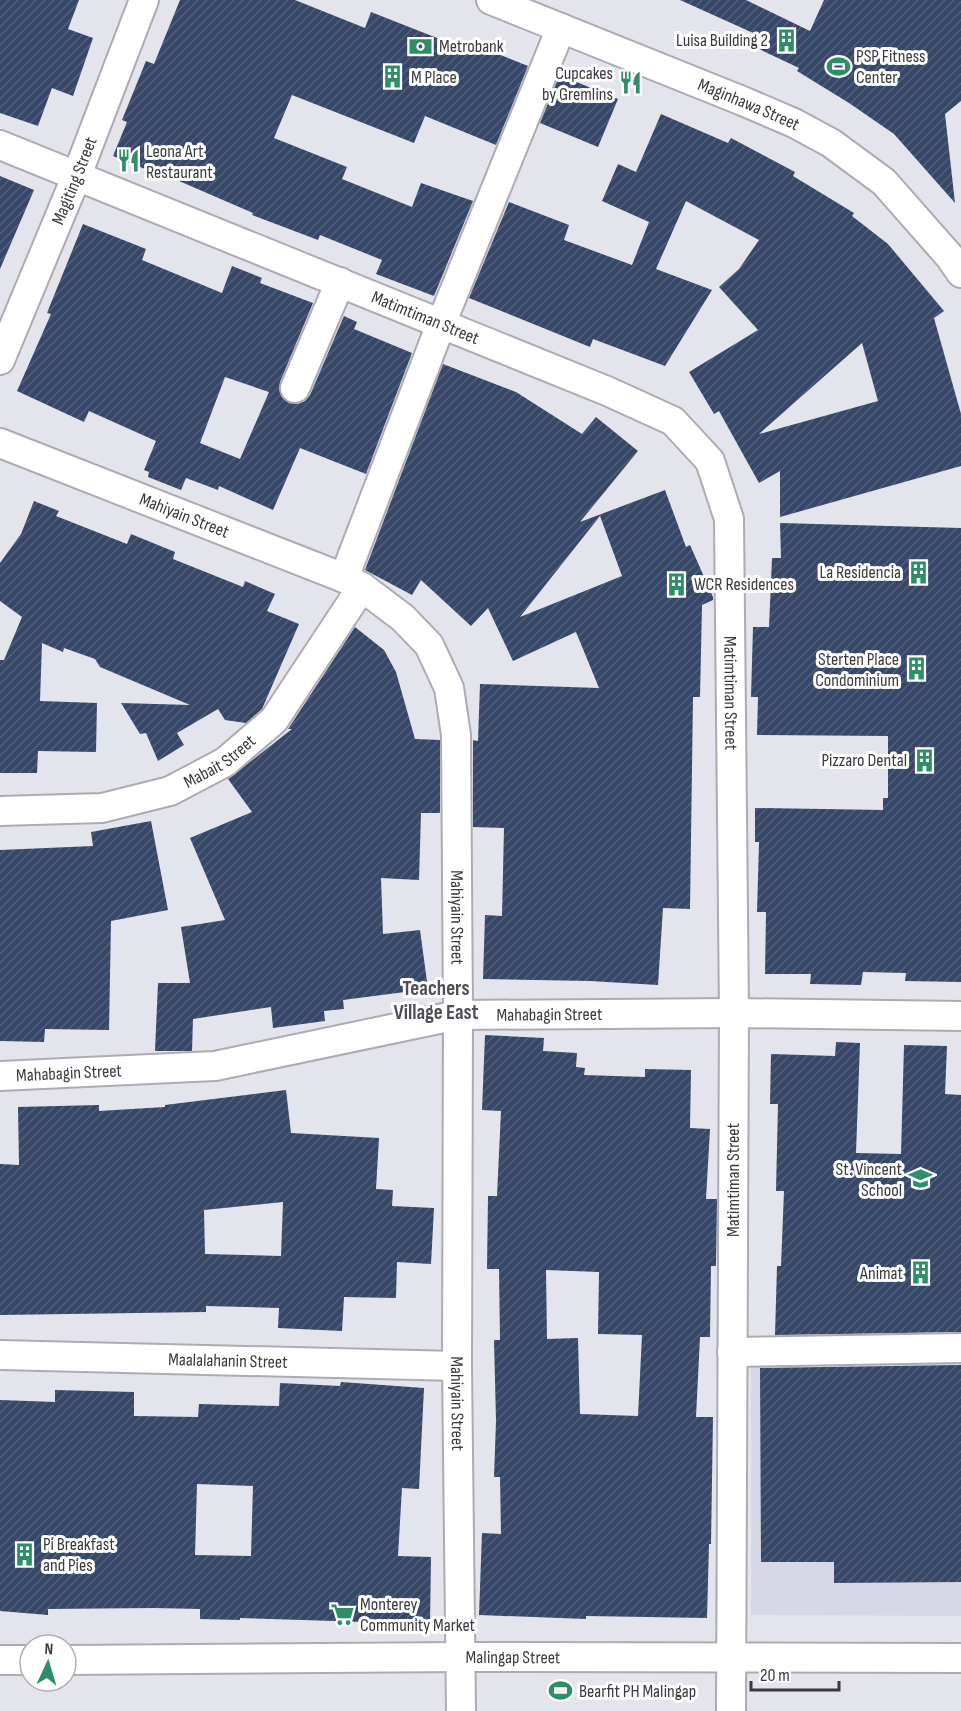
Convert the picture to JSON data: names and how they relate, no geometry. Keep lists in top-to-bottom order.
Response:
{
  "streets": {
    "street": [
      "Maginhawa Street",
      "Magiting Street",
      "Matimtiman Street",
      "Mahiyain Street",
      "Mabait Street",
      "Mahabagin Street",
      "Maalalahanin Street",
      "Malingap Street"
    ]
  },
  "crossings": [
    ["Maginhawa Street", "Mabait Street"],
    ["Magiting Street", "Matimtiman Street"],
    ["Matimtiman Street", "Mabait Street"],
    ["Matimtiman Street", "Mahabagin Street"],
    ["Matimtiman Street", "Malingap Street"],
    ["Mahiyain Street", "Mabait Street"],
    ["Mahiyain Street", "Mahabagin Street"],
    ["Mahiyain Street", "Maalalahanin Street"],
    ["Mahiyain Street", "Malingap Street"]
  ],
  "districts": ["Teachers Village East"],
  "places": {
    "building": [
      "Luisa Building 2",
      "M Place",
      "La Residencia",
      "WCR Residences",
      "Sterten Place Condominium",
      "Pizzaro Dental",
      "Animat",
      "Pi Breakfast and Pies"
    ],
    "bank": ["Metrobank"],
    "sports": ["PSP Fitness Center", "Bearfit PH Malingap"],
    "restaurant": ["Cupcakes by Gremlins", "Leona Art Restaurant"],
    "school or university": ["St. Vincent School"],
    "supermarket": ["Monterey Community Market"]
  },
  "scale_bar": "20 m",
  "north": "top"
}
